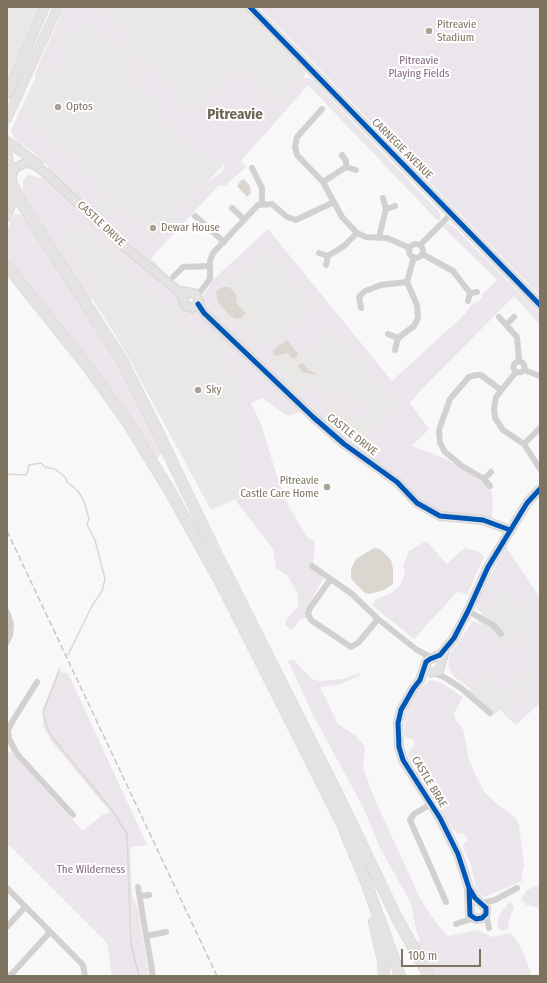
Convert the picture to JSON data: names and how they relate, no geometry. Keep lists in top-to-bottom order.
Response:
{
  "streets": {
    "street": ["CARNEGIE AVENUE", "CASTLE DRIVE", "CASTLE BRAE"]
  },
  "crossings": [
    ["CASTLE DRIVE", "CASTLE BRAE"]
  ],
  "districts": ["Pitreavie"],
  "parks": ["Pitreavie Playing Fields", "The Wilderness"],
  "places": [
    "Pitreavie Stadium",
    "Optos",
    "Dewar House",
    "Sky",
    "Pitreavie Castle Care Home"
  ],
  "scale_bar": "100 m"
}
